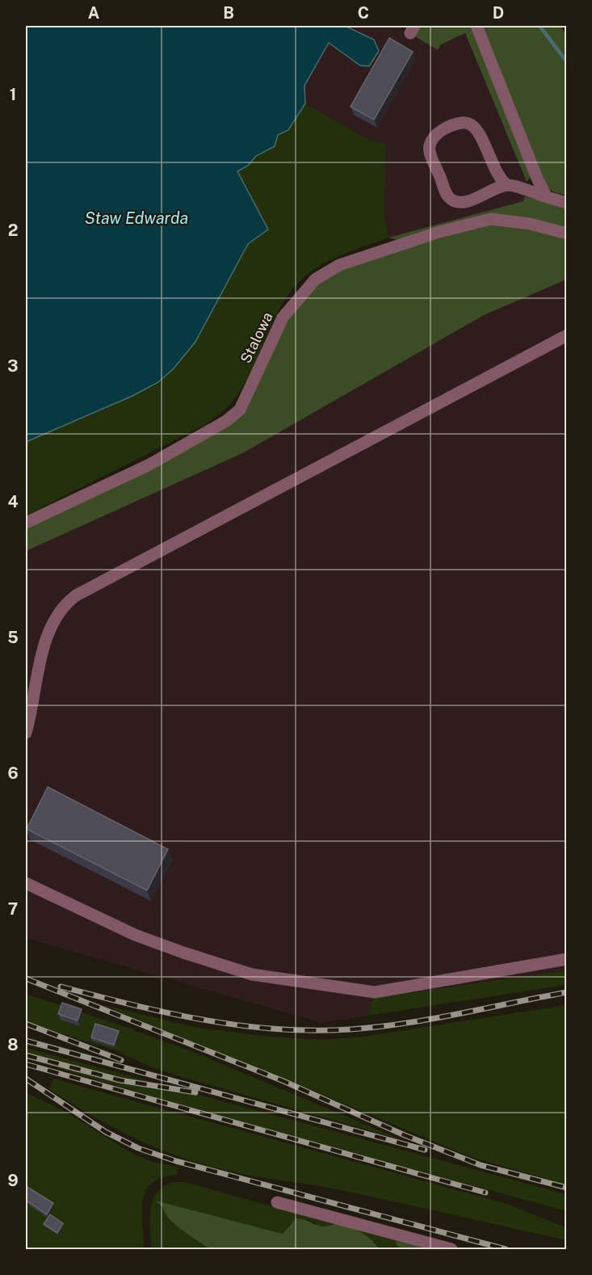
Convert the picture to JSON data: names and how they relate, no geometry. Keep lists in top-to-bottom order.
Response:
{
  "streets": {
    "lane": ["Stalowa"]
  },
  "water": ["Staw Edwarda"],
  "grid": {
    "columns": [
      "A",
      "B",
      "C",
      "D"
    ],
    "rows": [
      "1",
      "2",
      "3",
      "4",
      "5",
      "6",
      "7",
      "8",
      "9"
    ]
  }
}
